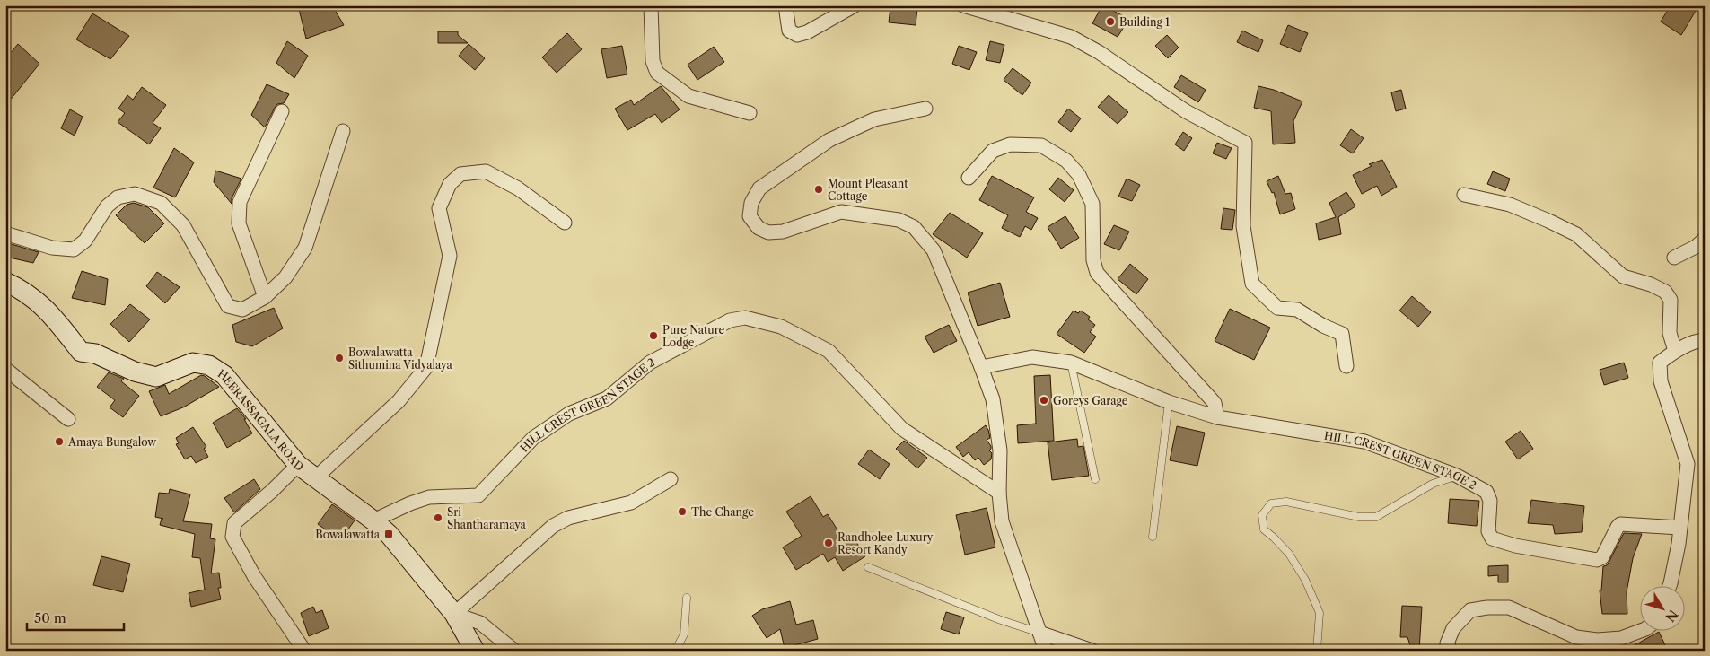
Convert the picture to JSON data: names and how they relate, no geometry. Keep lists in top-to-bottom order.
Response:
{
  "streets": {
    "street": ["HILL CREST GREEN STAGE 2", "HEERASSAGALA ROAD"]
  },
  "crossings": [
    ["HILL CREST GREEN STAGE 2", "HEERASSAGALA ROAD"]
  ],
  "places": {
    "other": [
      "Building 1",
      "Mount Pleasant Cottage",
      "Pure Nature Lodge",
      "Bowalawatta Sithumina Vidyalaya",
      "Goreys Garage",
      "Amaya Bungalow",
      "The Change",
      "Sri Shantharamaya",
      "Randholee Luxury Resort Kandy"
    ],
    "transit": ["Bowalawatta"]
  },
  "scale_bar": "50 m",
  "north": "bottom right"
}
